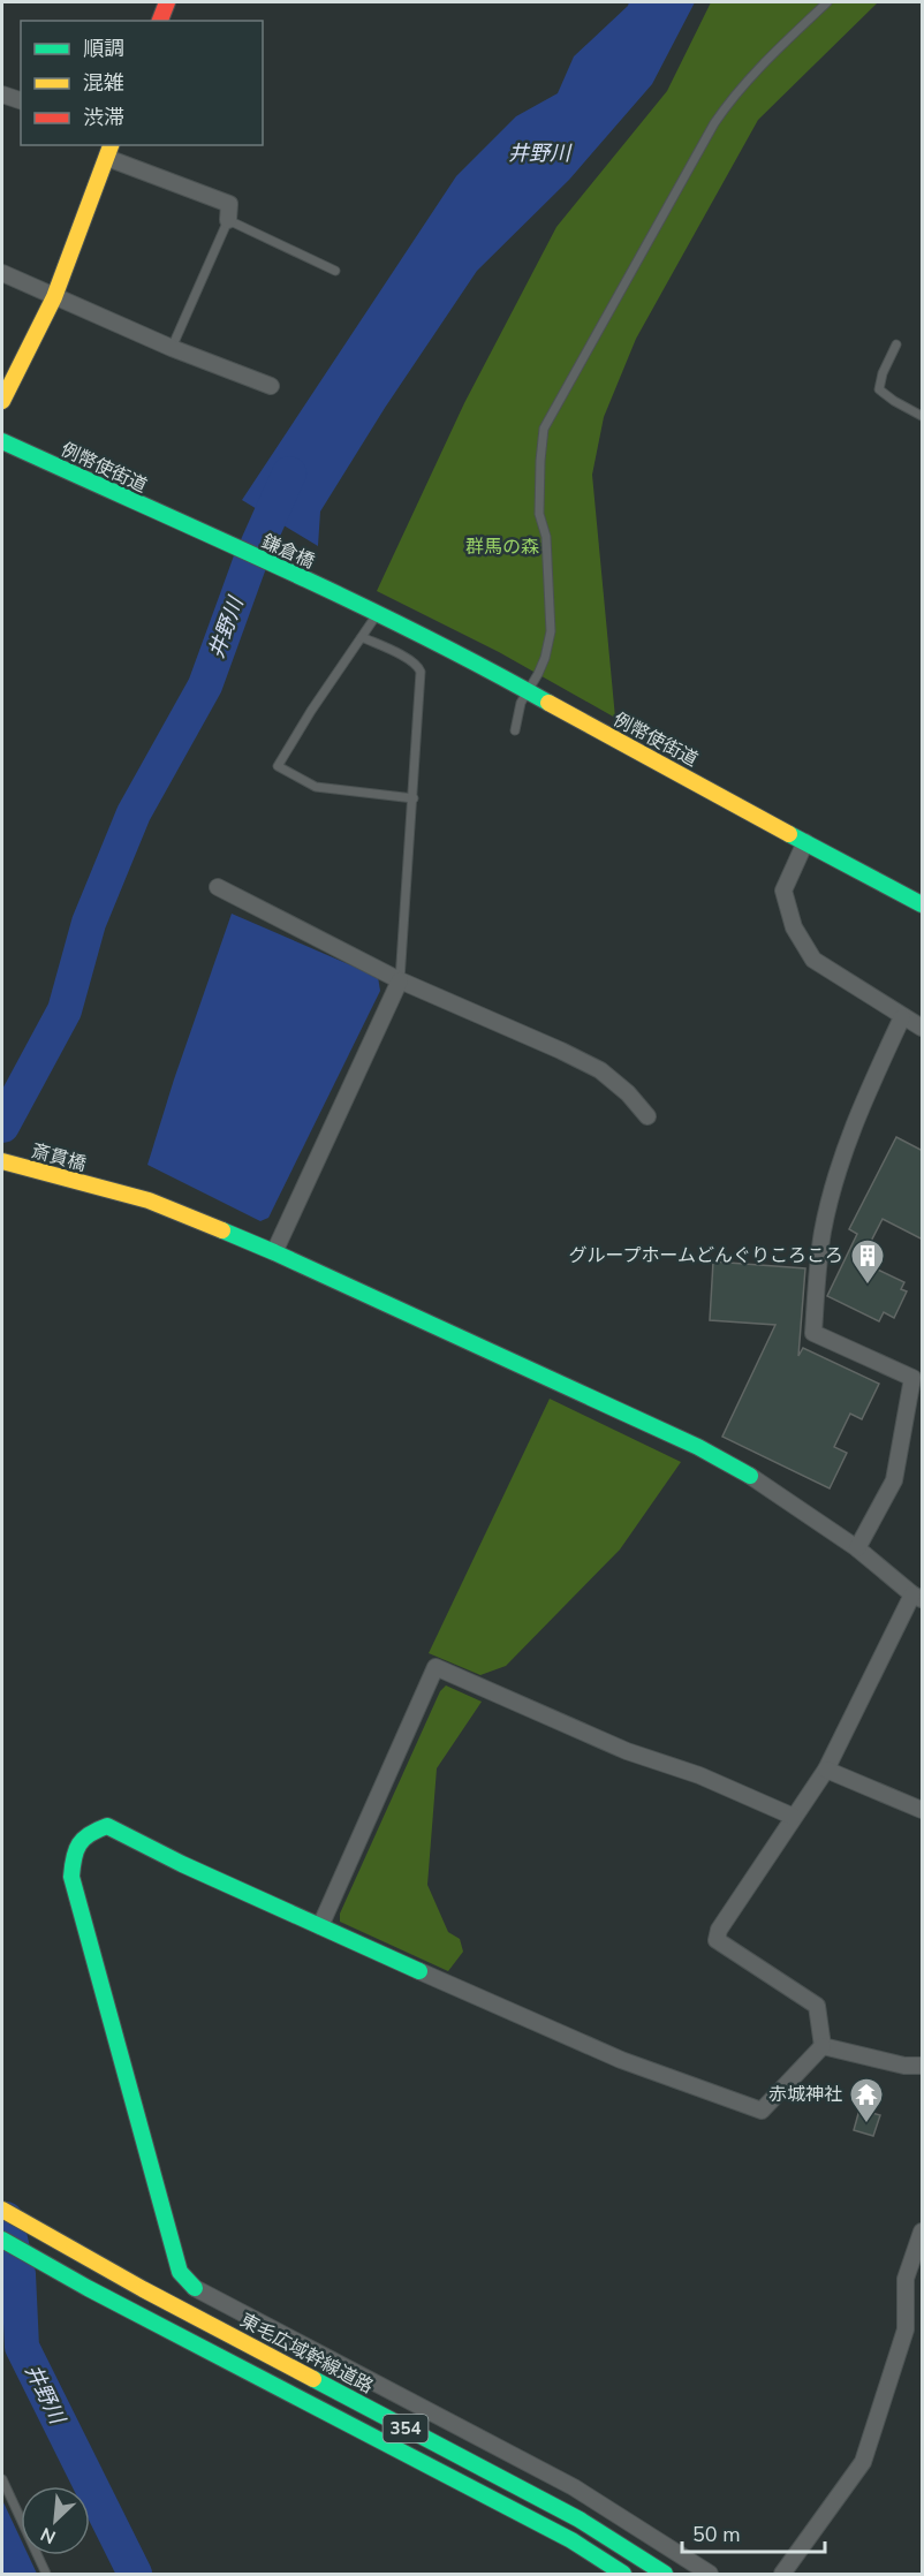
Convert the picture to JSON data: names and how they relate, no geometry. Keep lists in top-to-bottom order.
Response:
{
  "streets": {
    "main road": [
      "例幣使街道",
      "鎌倉橋",
      "斎貫橋",
      "東毛広域幹線道路",
      "354"
    ]
  },
  "crossings": [
    ["例幣使街道", "鎌倉橋"]
  ],
  "water": ["井野川"],
  "parks": ["群馬の森"],
  "places": {
    "building": ["グループホームどんぐりころころ"],
    "temple": ["赤城神社"]
  },
  "legend": ["順調", "混雑", "渋滞"],
  "scale_bar": "50 m",
  "north": "bottom left"
}
